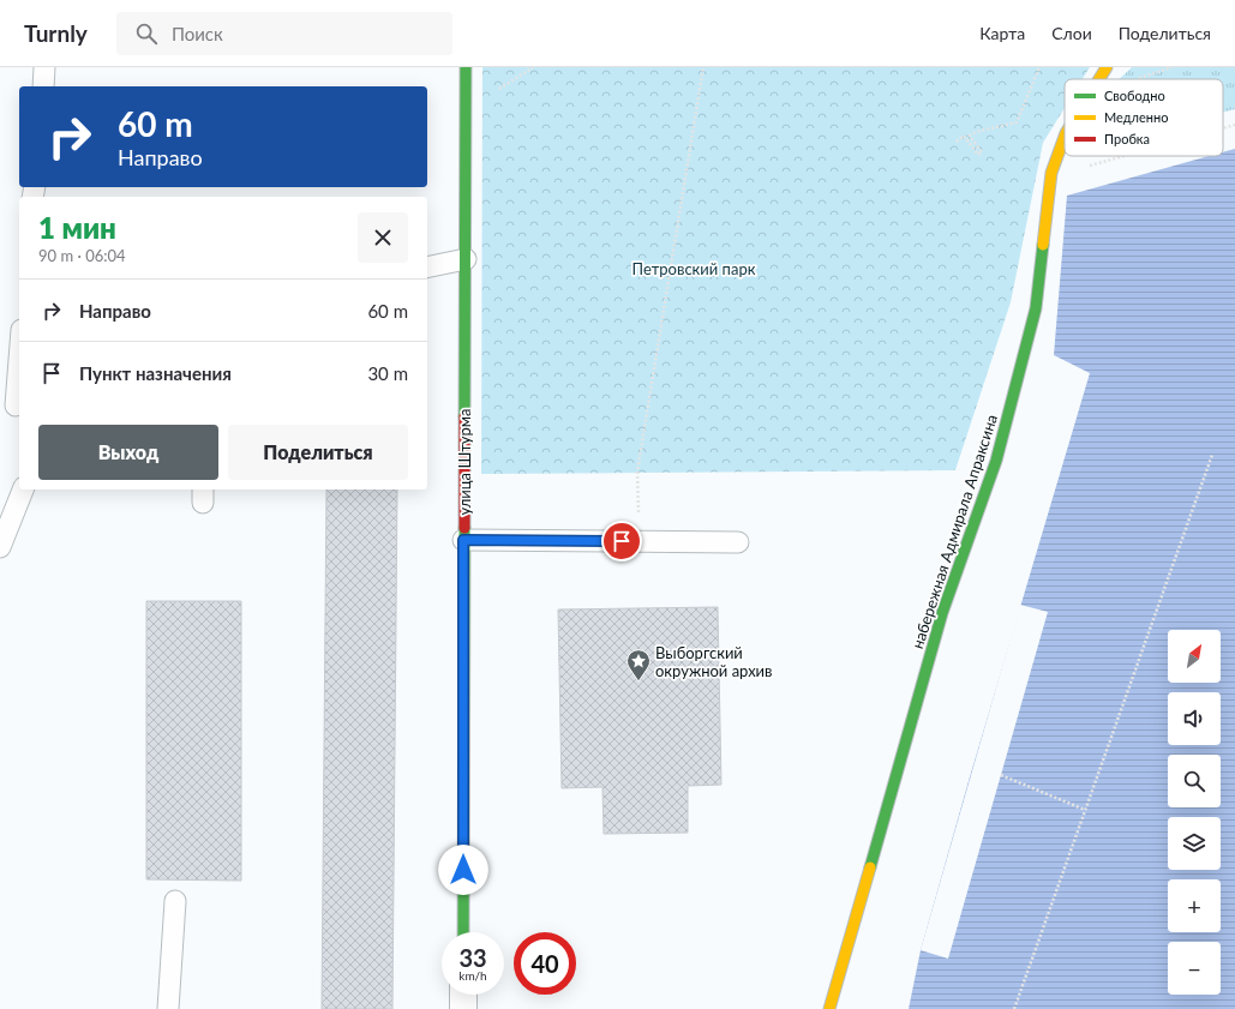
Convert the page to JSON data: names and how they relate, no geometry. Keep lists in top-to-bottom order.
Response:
{
  "streets": {
    "street": ["улица Штурма", "набережная Адмирала Апраксина"]
  },
  "parks": ["Петровский парк"],
  "places": {
    "place": ["Выборгский окружной архив"]
  },
  "legend": ["Свободно", "Медленно", "Пробка"],
  "north": "top right",
  "page": {
    "header": "Turnly",
    "search": "Поиск",
    "nav": ["Карта", "Слои", "Поделиться"],
    "turn": ["60 m", "Направо"],
    "heading": ["1 мин", "90 m · 06:04"],
    "list": [
      {
        "name": "Направо",
        "value": "60 m"
      },
      {
        "name": "Пункт назначения",
        "value": "30 m"
      }
    ],
    "buttons": ["Выход", "Поделиться"],
    "map_buttons": ["+", "−"],
    "speed": "33 km/h",
    "limit": "40"
  }
}
